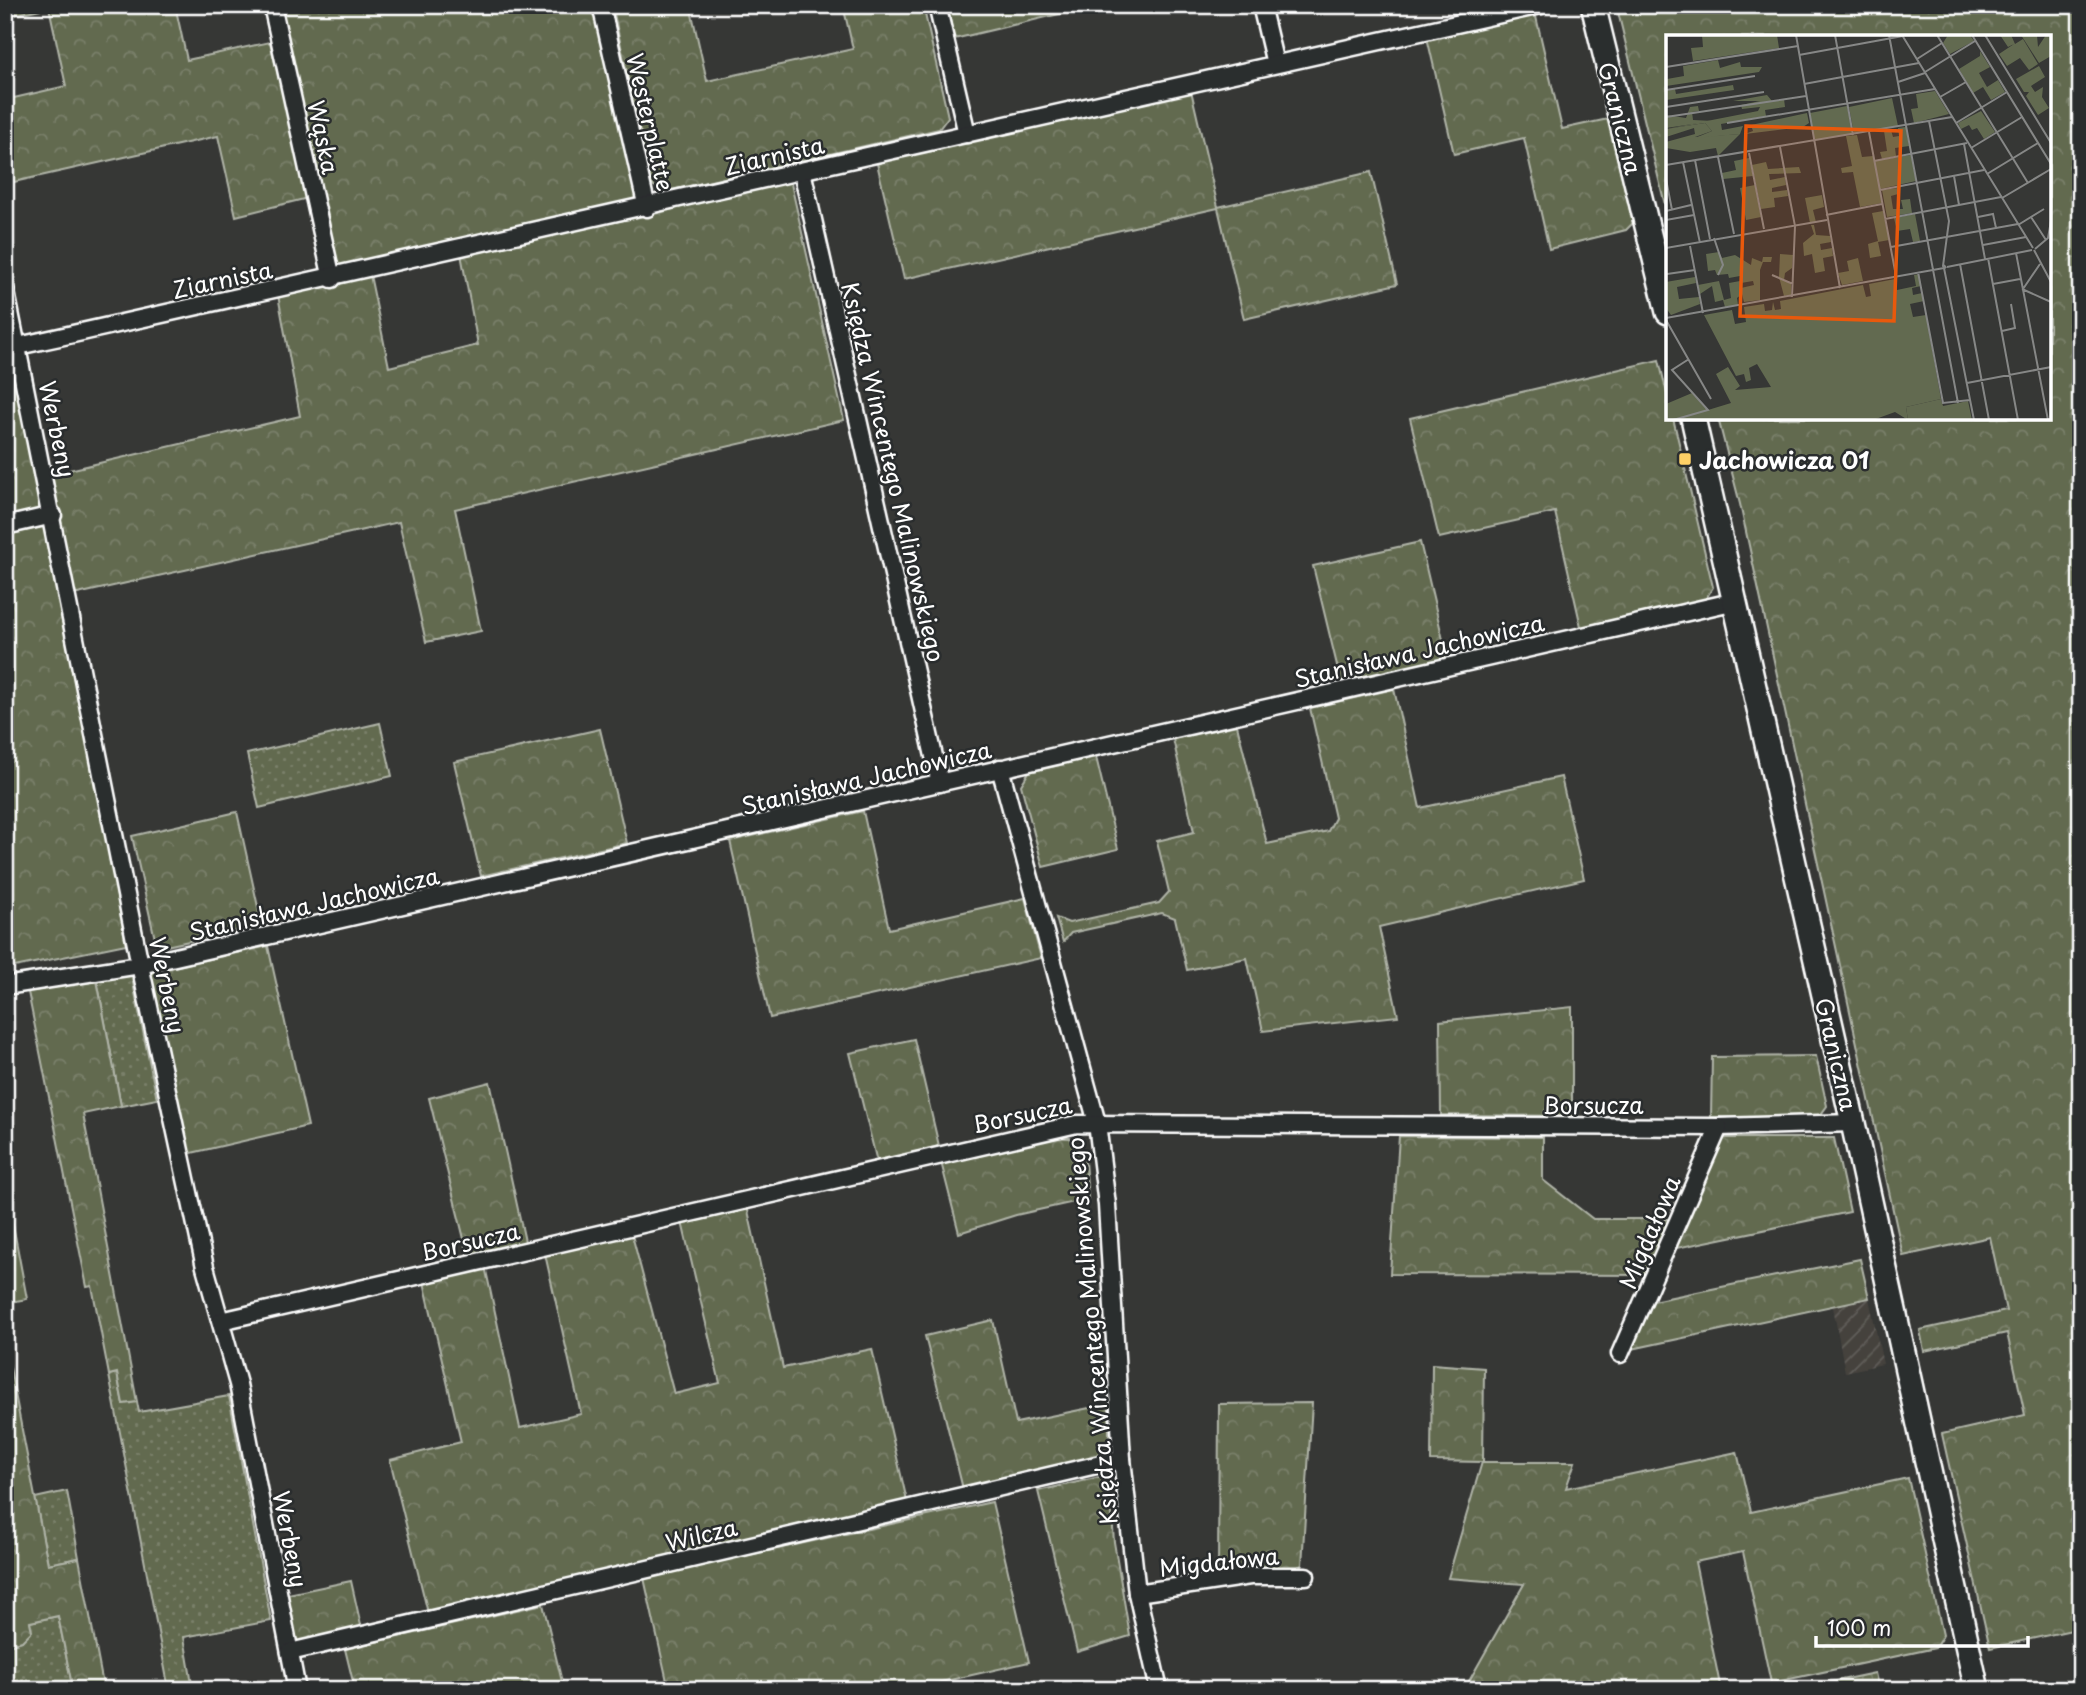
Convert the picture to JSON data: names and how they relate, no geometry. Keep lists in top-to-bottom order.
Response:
{
  "streets": {
    "street": [
      "Graniczna",
      "Westerplatte",
      "Wąska",
      "Ziarnista",
      "Werbeny",
      "Księdza Wincentego Malinowskiego",
      "Stanisława Jachowicza",
      "Borsucza",
      "Migdałowa",
      "Wilcza"
    ]
  },
  "crossings": [
    ["Graniczna", "Stanisława Jachowicza"],
    ["Graniczna", "Borsucza"],
    ["Westerplatte", "Ziarnista"],
    ["Wąska", "Ziarnista"],
    ["Ziarnista", "Werbeny"],
    ["Ziarnista", "Księdza Wincentego Malinowskiego"],
    ["Werbeny", "Stanisława Jachowicza"],
    ["Werbeny", "Borsucza"],
    ["Werbeny", "Wilcza"],
    ["Księdza Wincentego Malinowskiego", "Stanisława Jachowicza"],
    ["Księdza Wincentego Malinowskiego", "Borsucza"],
    ["Księdza Wincentego Malinowskiego", "Migdałowa"],
    ["Księdza Wincentego Malinowskiego", "Wilcza"],
    ["Borsucza", "Migdałowa"]
  ],
  "places": {
    "transit": ["Jachowicza 01"]
  },
  "scale_bar": "100 m"
}
